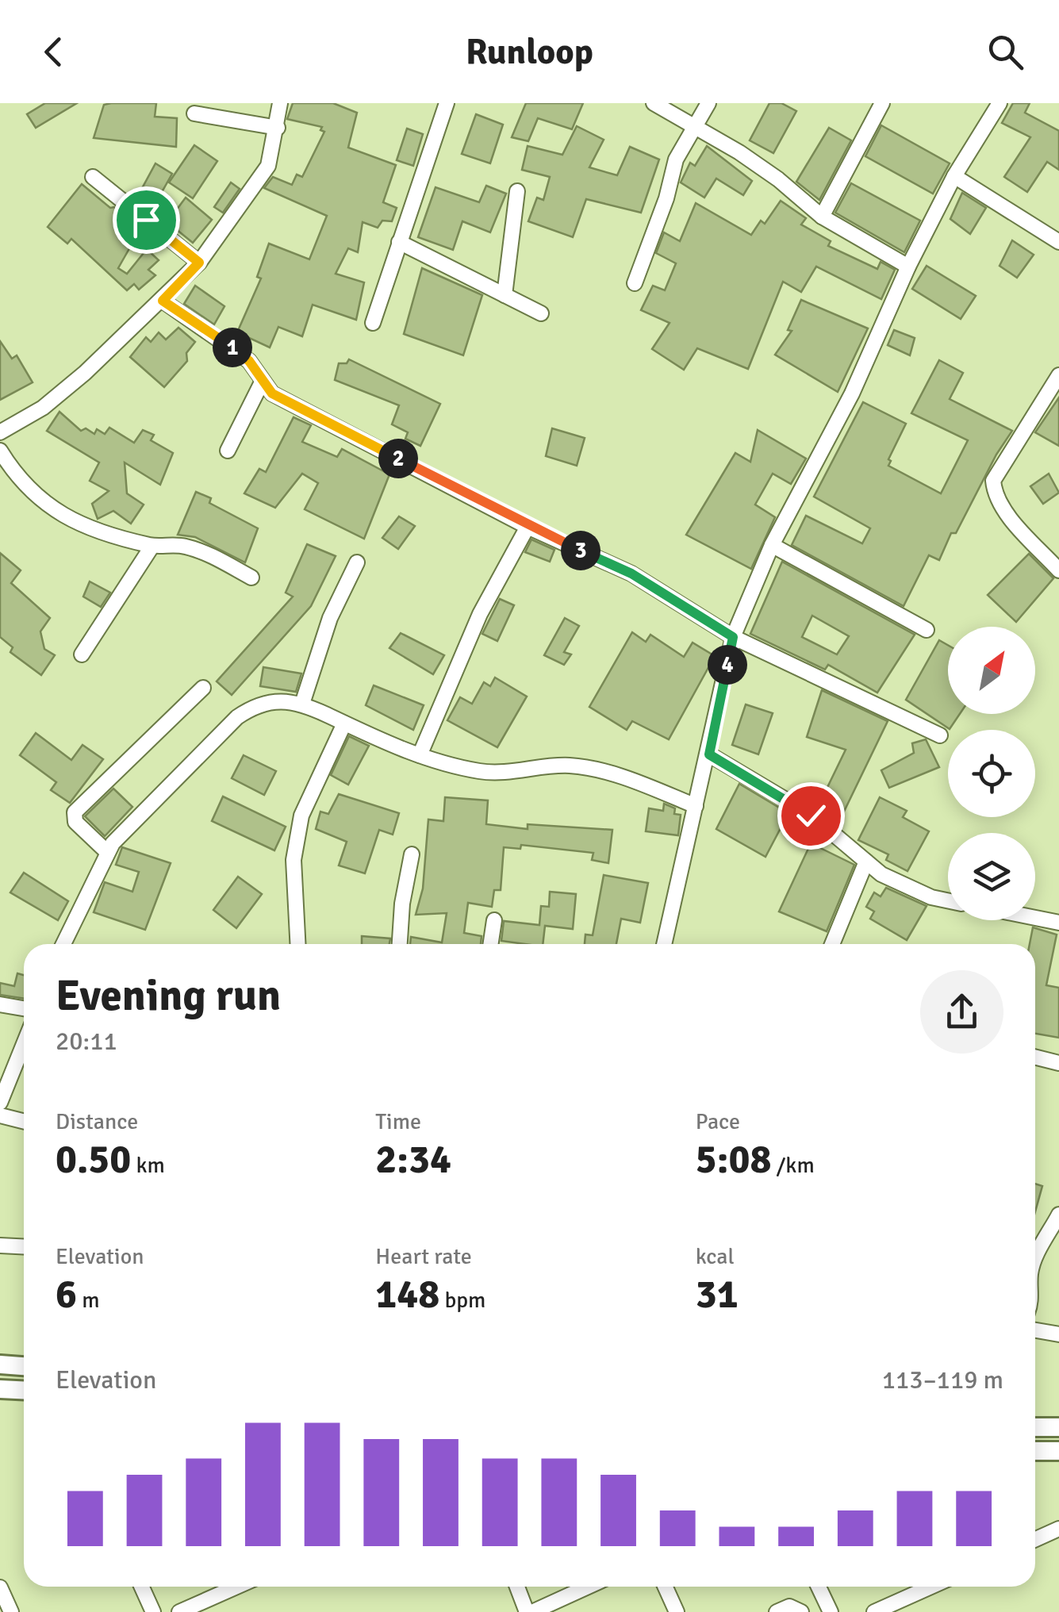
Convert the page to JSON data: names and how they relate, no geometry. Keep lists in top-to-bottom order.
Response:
{
  "north": "top right",
  "page": {
    "header": "Runloop",
    "pins": [
      "1",
      "2",
      "3",
      "4"
    ],
    "heading": ["Evening run", "20:11"],
    "stats": [
      ["Distance", "0.50 km"],
      ["Time", "2:34"],
      ["Pace", "5:08 /km"],
      ["Elevation", "6 m"],
      ["Heart rate", "148 bpm"],
      ["kcal", "31"]
    ],
    "chart": ["Elevation", "113–119 m"]
  }
}
